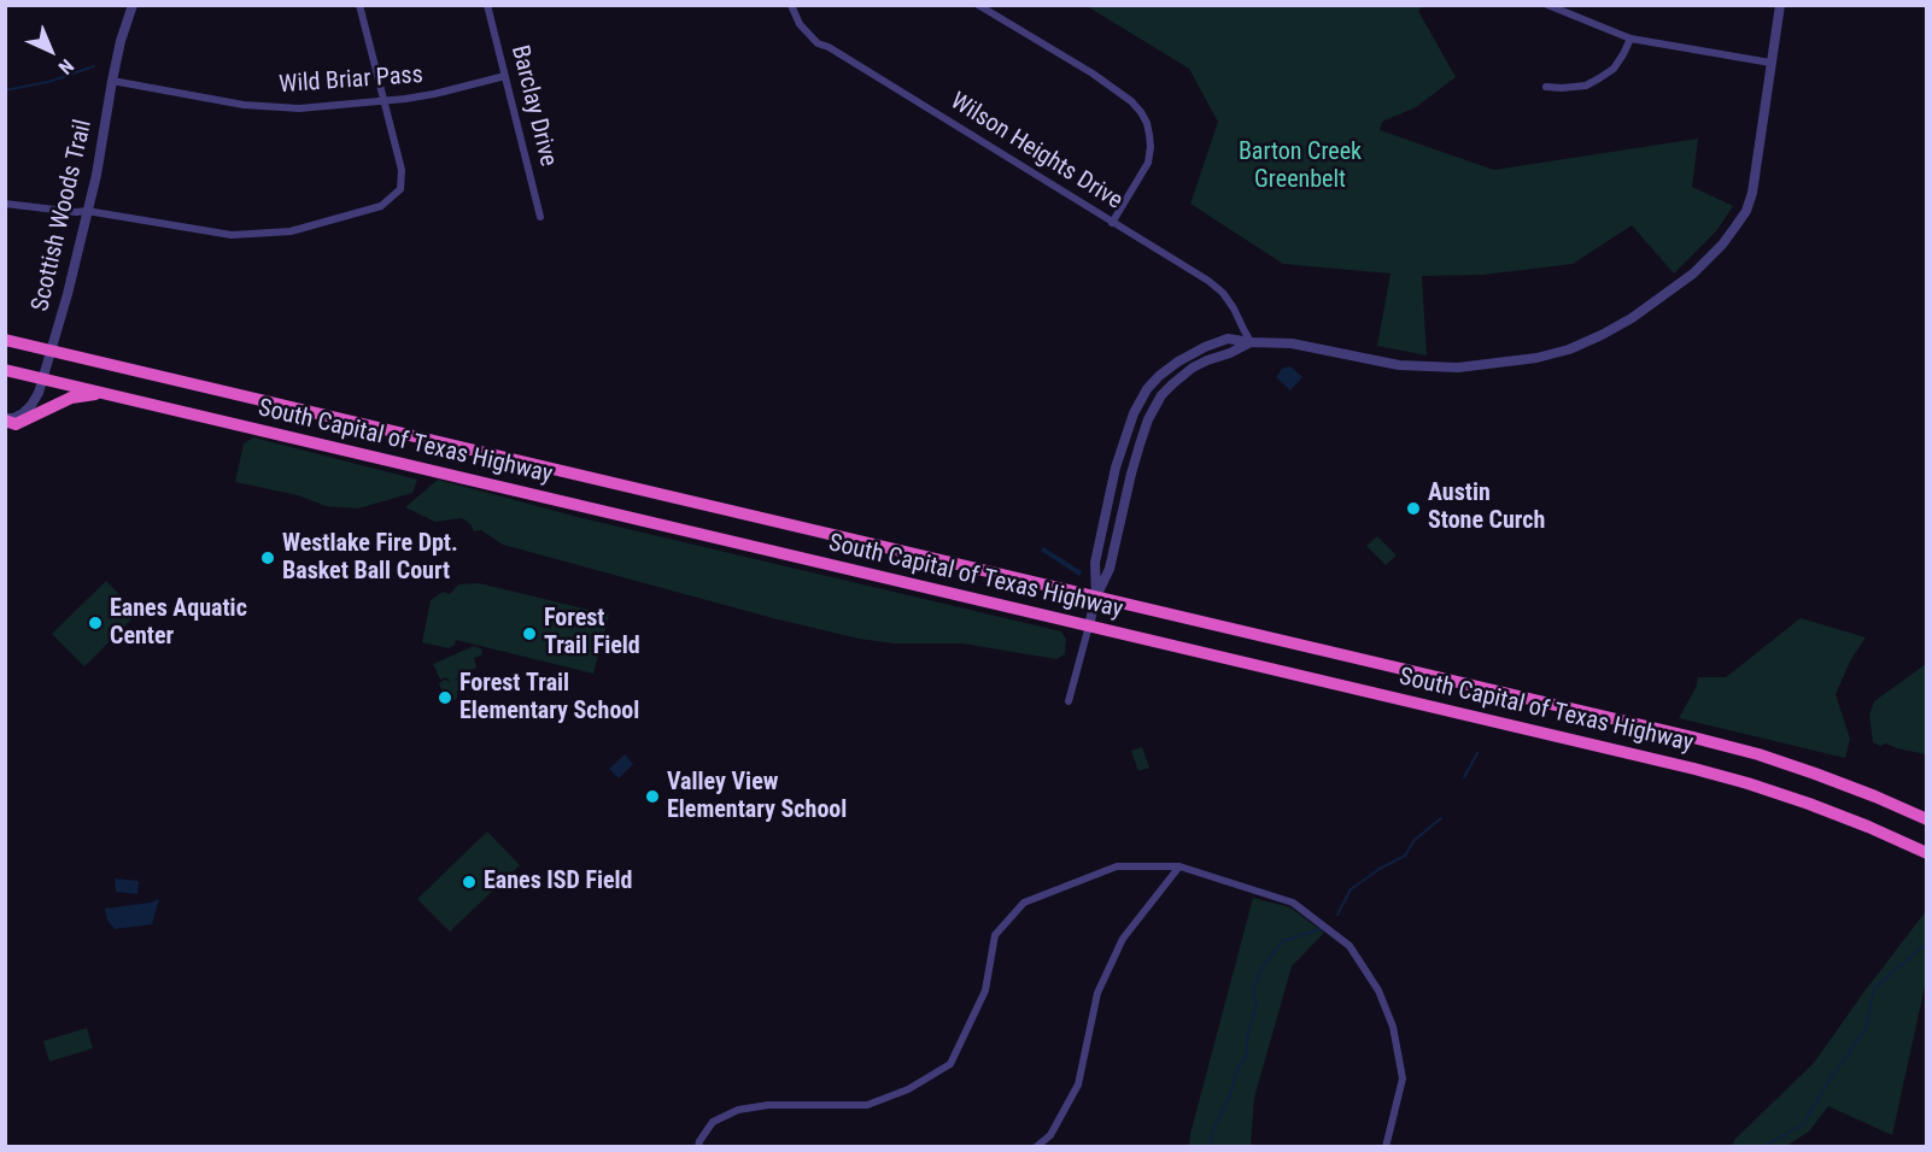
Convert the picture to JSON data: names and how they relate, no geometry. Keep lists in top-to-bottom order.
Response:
{
  "streets": {
    "highway": ["South Capital of Texas Highway"],
    "street": [
      "Wild Briar Pass",
      "Barclay Drive",
      "Wilson Heights Drive",
      "Scottish Woods Trail"
    ]
  },
  "crossings": [
    ["Wild Briar Pass", "Barclay Drive"],
    ["Wild Briar Pass", "Scottish Woods Trail"],
    ["Scottish Woods Trail", "South Capital of Texas Highway"]
  ],
  "parks": ["Barton Creek Greenbelt"],
  "places": [
    "Austin Stone Curch",
    "Westlake Fire Dpt. Basket Ball Court",
    "Eanes Aquatic Center",
    "Forest Trail Field",
    "Forest Trail Elementary School",
    "Valley View Elementary School",
    "Eanes ISD Field"
  ],
  "north": "bottom right"
}
